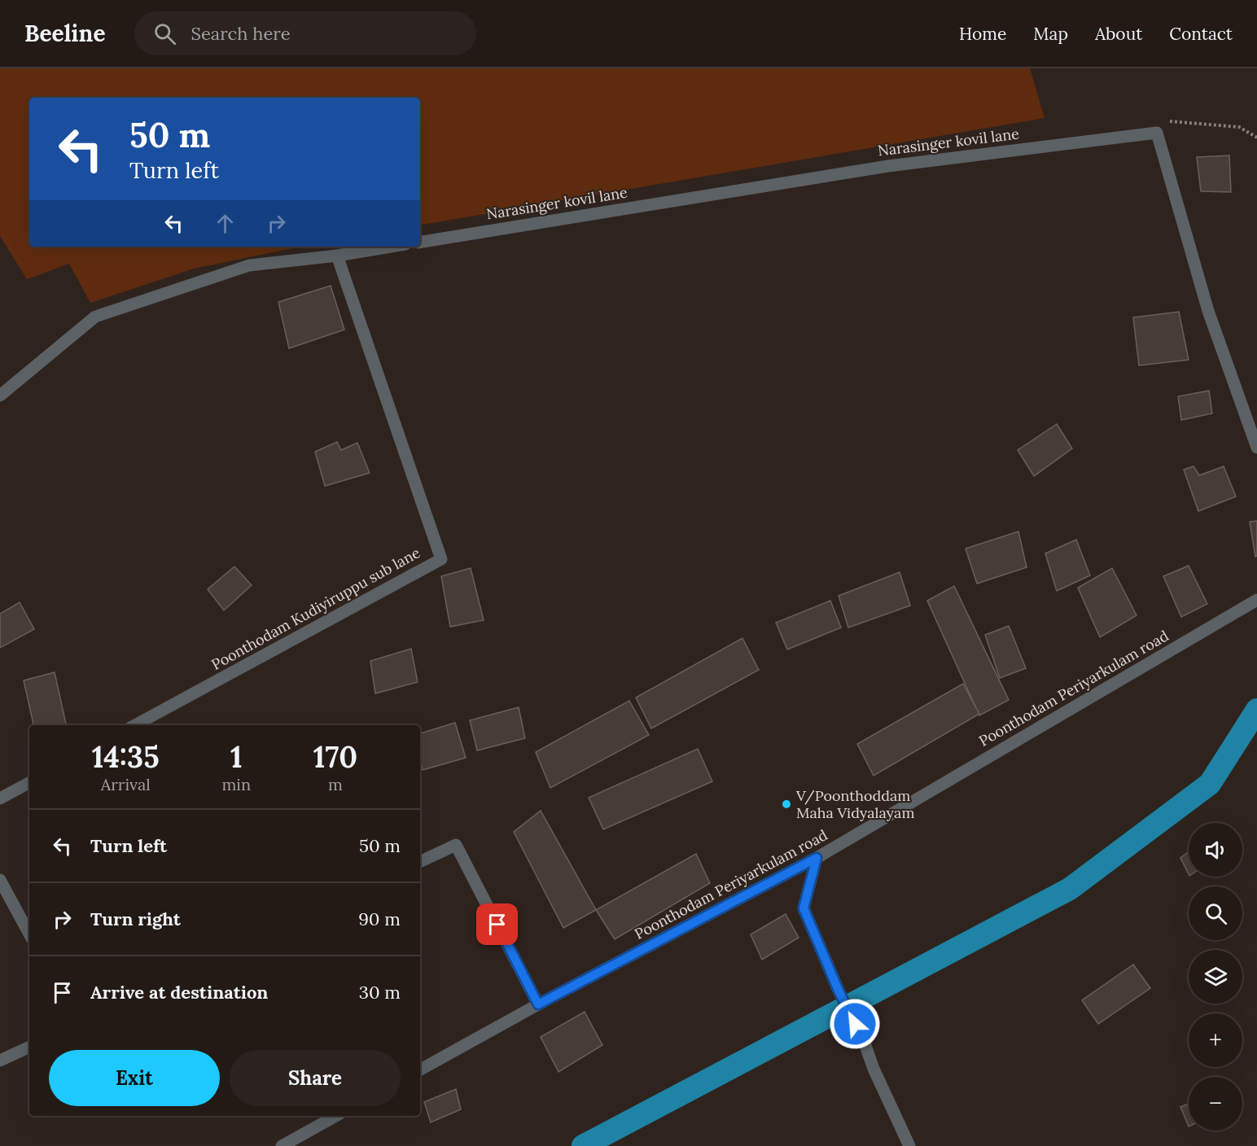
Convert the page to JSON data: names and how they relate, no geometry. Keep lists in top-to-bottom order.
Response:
{
  "streets": {
    "street": ["Narasinger kovil lane", "Poonthodam Kudiyiruppu sub lane", "Poonthodam Periyarkulam road"]
  },
  "places": ["V/Poonthoddam Maha Vidyalayam"],
  "page": {
    "header": "Beeline",
    "search": "Search here",
    "nav": [
      "Home",
      "Map",
      "About",
      "Contact"
    ],
    "turn": ["50 m", "Turn left"],
    "eta": [
      "14:35",
      "Arrival",
      "1",
      "min",
      "170",
      "m"
    ],
    "list": [
      {
        "name": "Turn left",
        "value": "50 m"
      },
      {
        "name": "Turn right",
        "value": "90 m"
      },
      {
        "name": "Arrive at destination",
        "value": "30 m"
      }
    ],
    "map_buttons": ["+", "−"],
    "buttons": ["Exit", "Share"]
  }
}
